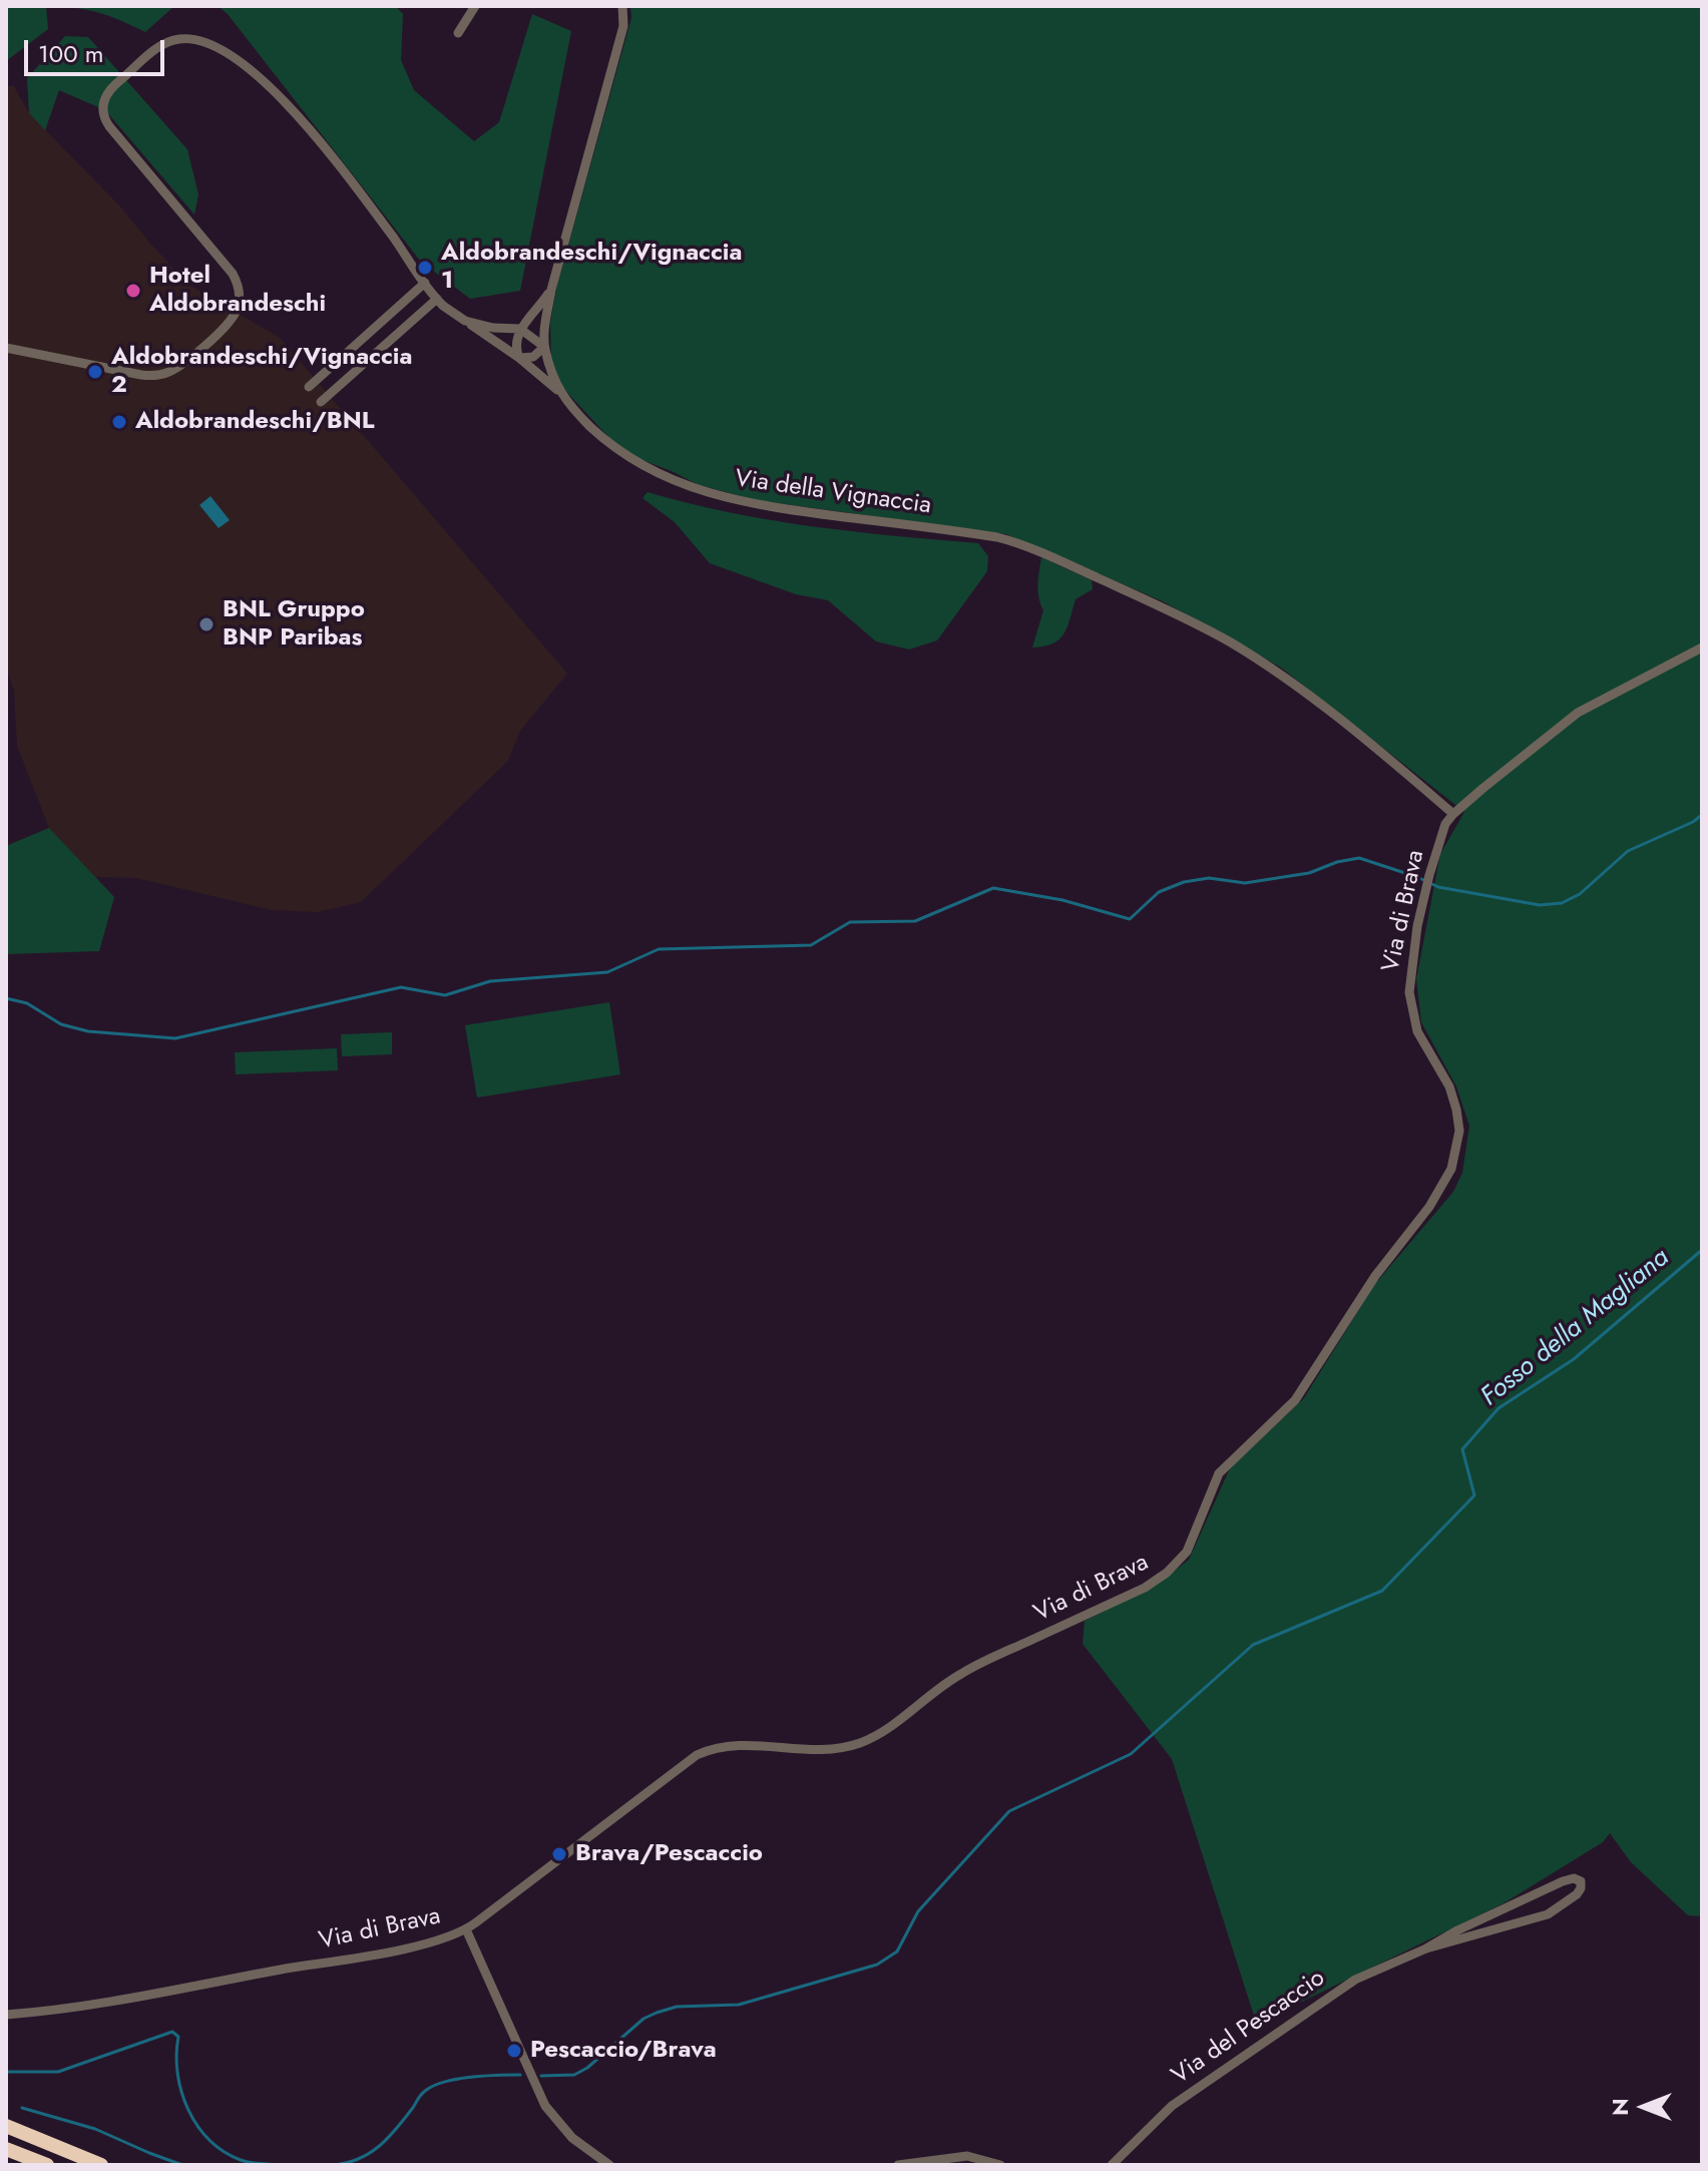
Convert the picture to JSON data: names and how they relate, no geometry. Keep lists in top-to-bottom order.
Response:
{
  "streets": {
    "street": ["Via della Vignaccia", "Via di Brava", "Via del Pescaccio"]
  },
  "crossings": [
    ["Via della Vignaccia", "Via di Brava"]
  ],
  "water": ["Fosso della Magliana"],
  "places": [
    "Aldobrandeschi/Vignaccia 1",
    "Hotel Aldobrandeschi",
    "Aldobrandeschi/Vignaccia 2",
    "Aldobrandeschi/BNL",
    "BNL Gruppo BNP Paribas",
    "Brava/Pescaccio",
    "Pescaccio/Brava"
  ],
  "scale_bar": "100 m",
  "north": "left"
}
